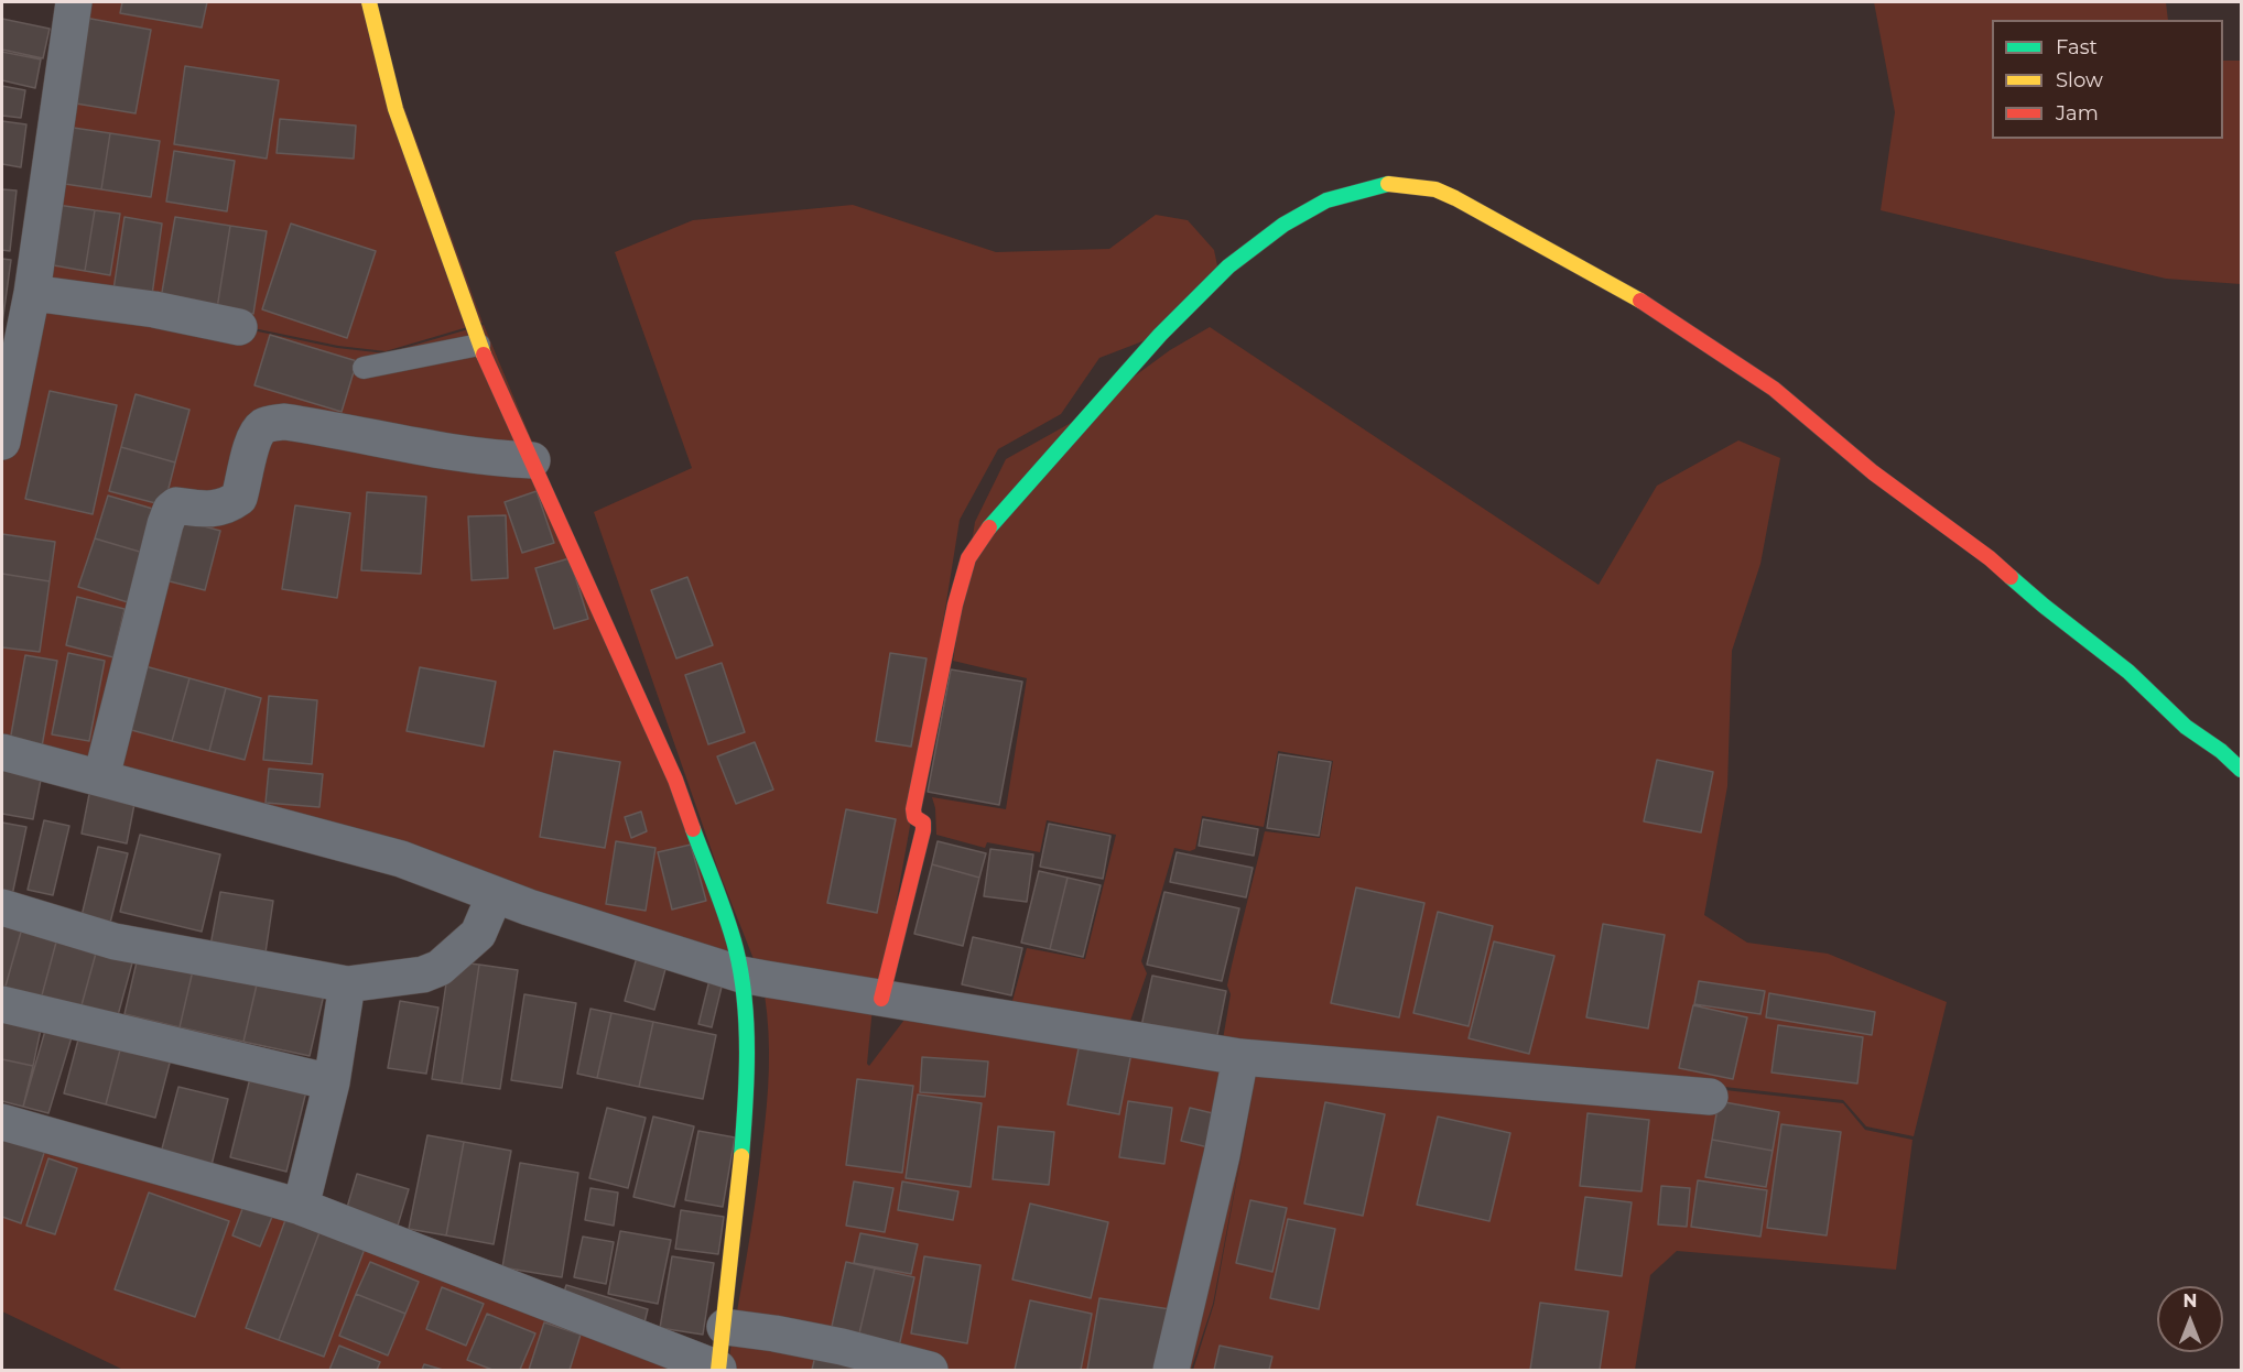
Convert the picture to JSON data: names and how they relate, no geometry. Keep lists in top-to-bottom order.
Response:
{
  "legend": ["Fast", "Slow", "Jam"],
  "north": "top"
}
